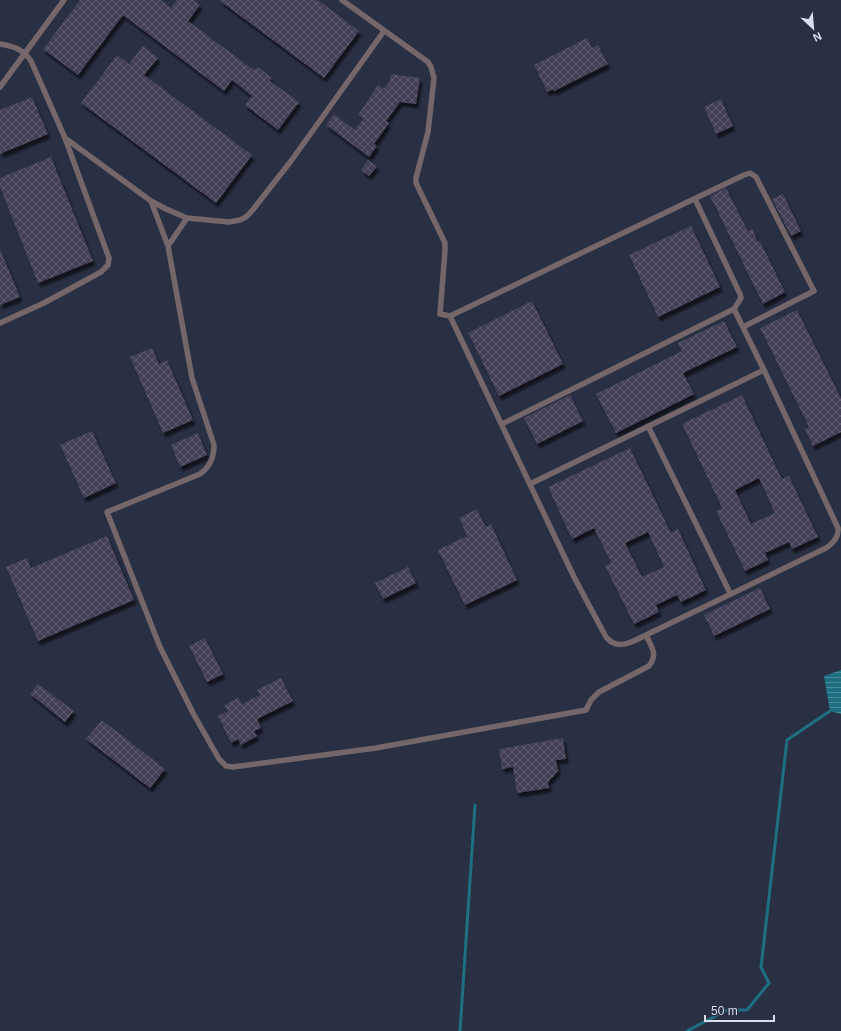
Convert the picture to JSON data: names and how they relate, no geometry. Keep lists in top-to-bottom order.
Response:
{
  "scale_bar": "50 m",
  "north": "bottom right"
}
